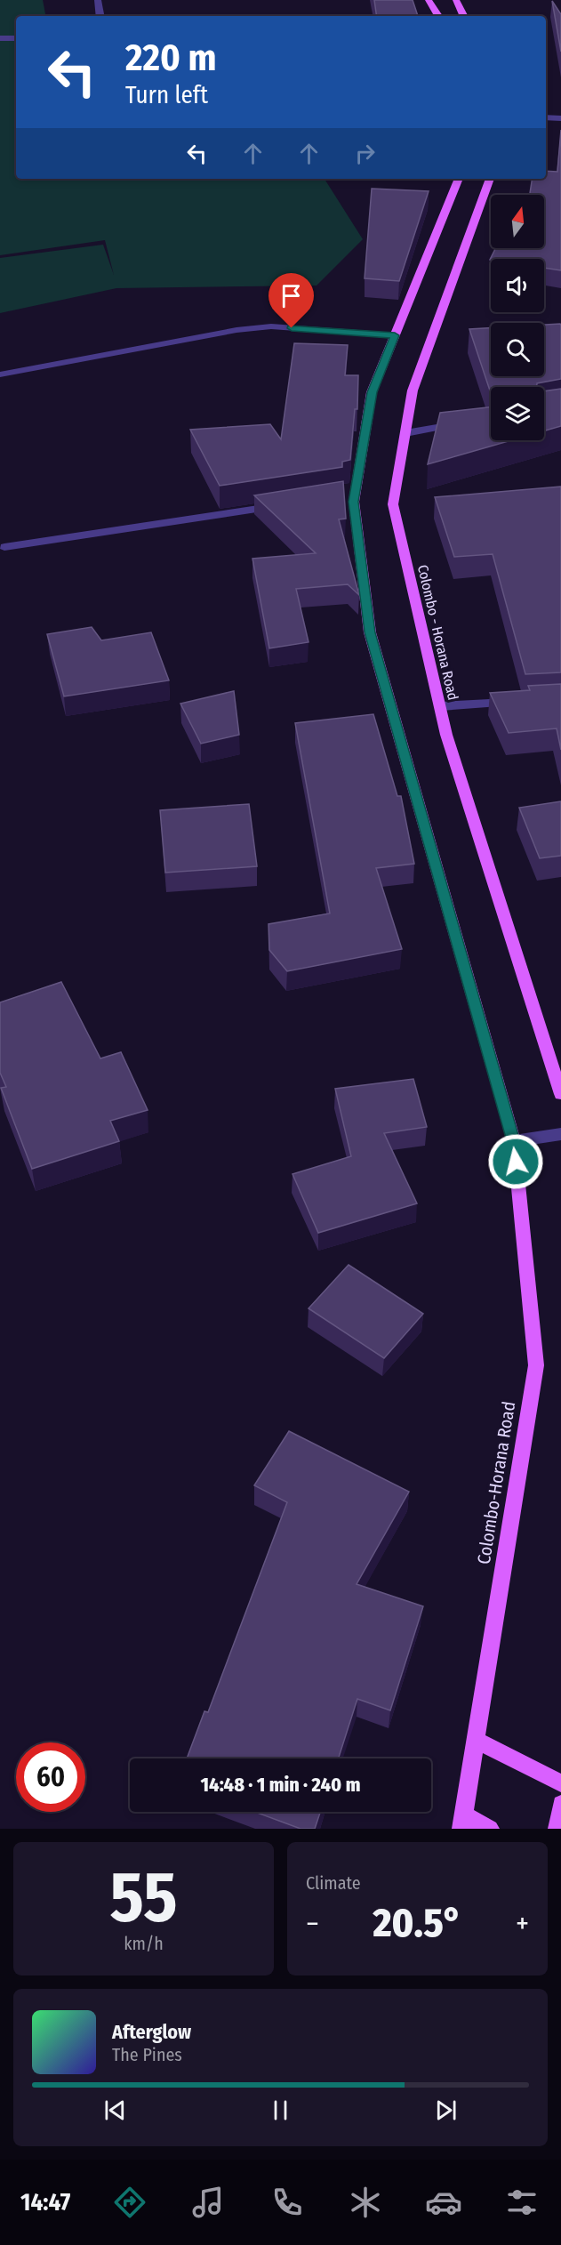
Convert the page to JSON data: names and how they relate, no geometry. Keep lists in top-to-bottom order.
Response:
{
  "streets": {
    "main road": ["Colombo - Horana Road", "Colombo-Horana Road"]
  },
  "north": "top",
  "page": {
    "turn": ["220 m", "Turn left"],
    "limit": "60",
    "trip": "14:48 · 1 min · 240 m",
    "tile": [
      ["55", "km/h"],
      "Climate"
    ],
    "heat": ["−", "20.5°", "+"],
    "song": ["Afterglow", "The Pines"],
    "tabs": "14:47"
  }
}
